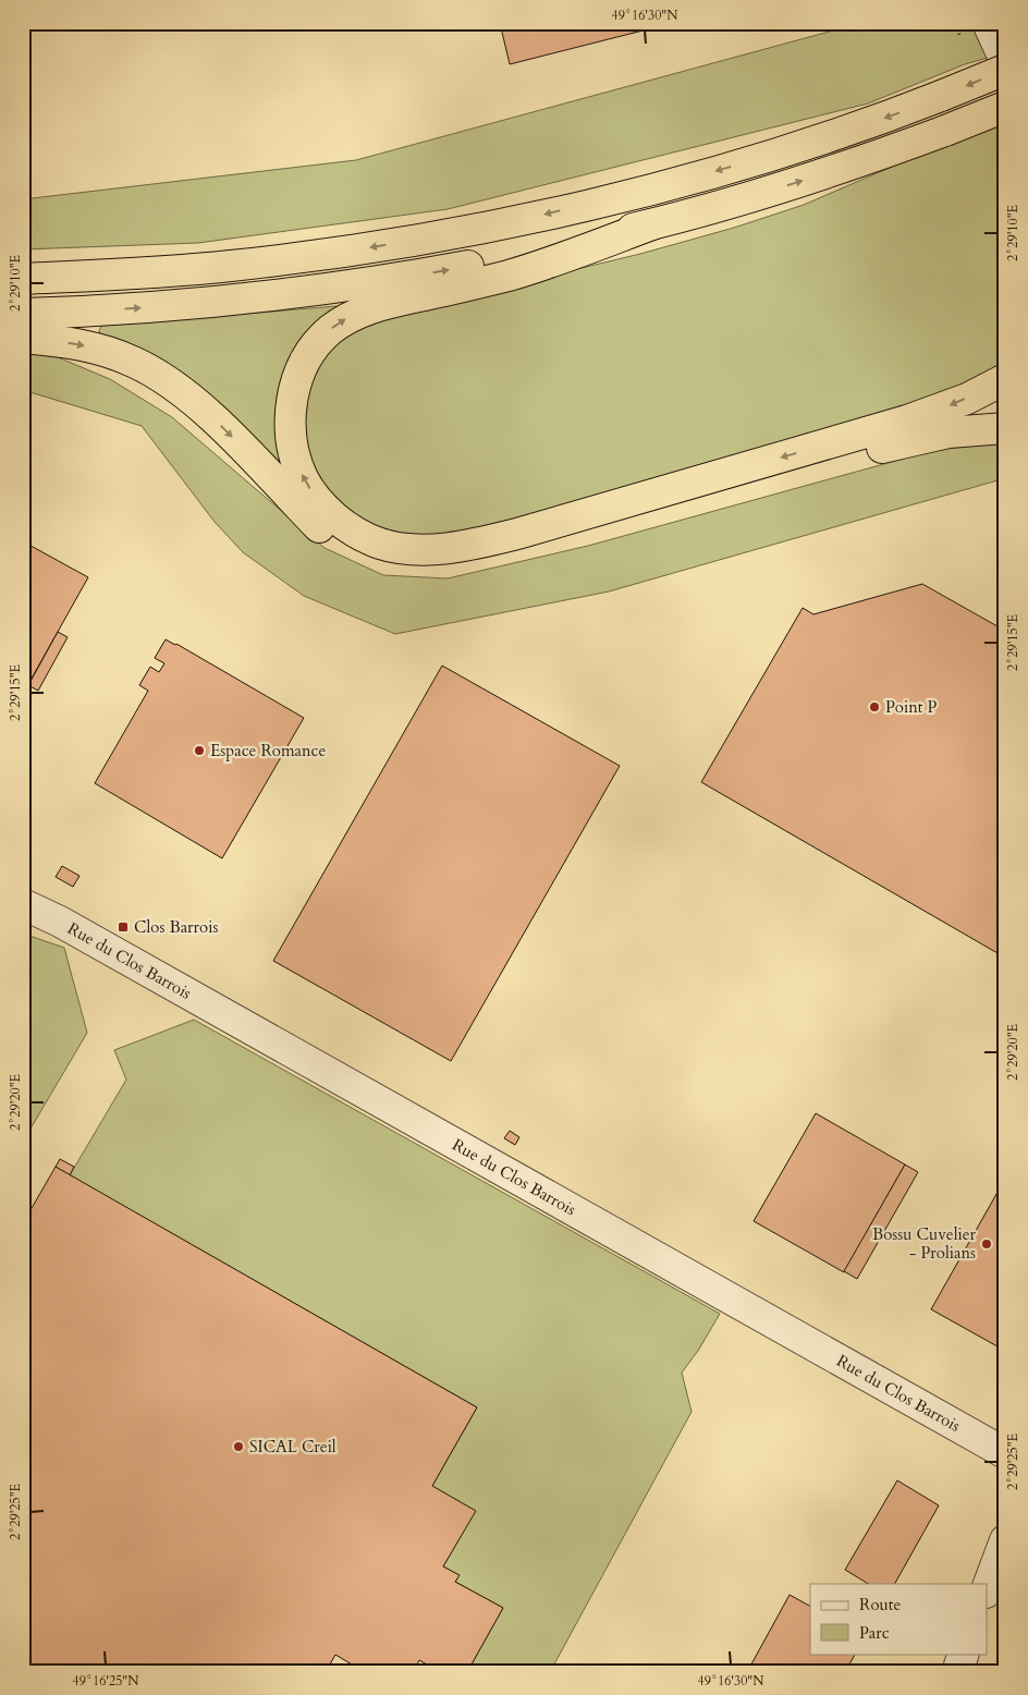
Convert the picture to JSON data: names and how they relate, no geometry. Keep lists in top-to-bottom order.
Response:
{
  "streets": {
    "street": ["Rue du Clos Barrois"]
  },
  "places": {
    "other": [
      "Point P",
      "Espace Romance",
      "Bossu Cuvelier - Prolians",
      "SICAL Creil"
    ],
    "transit": ["Clos Barrois"]
  },
  "legend": ["Route", "Parc"],
  "coordinates": [
    "49°16'30\"N",
    "2°29'10\"E",
    "2°29'15\"E",
    "2°29'20\"E",
    "2°29'25\"E",
    "49°16'25\"N"
  ]
}
